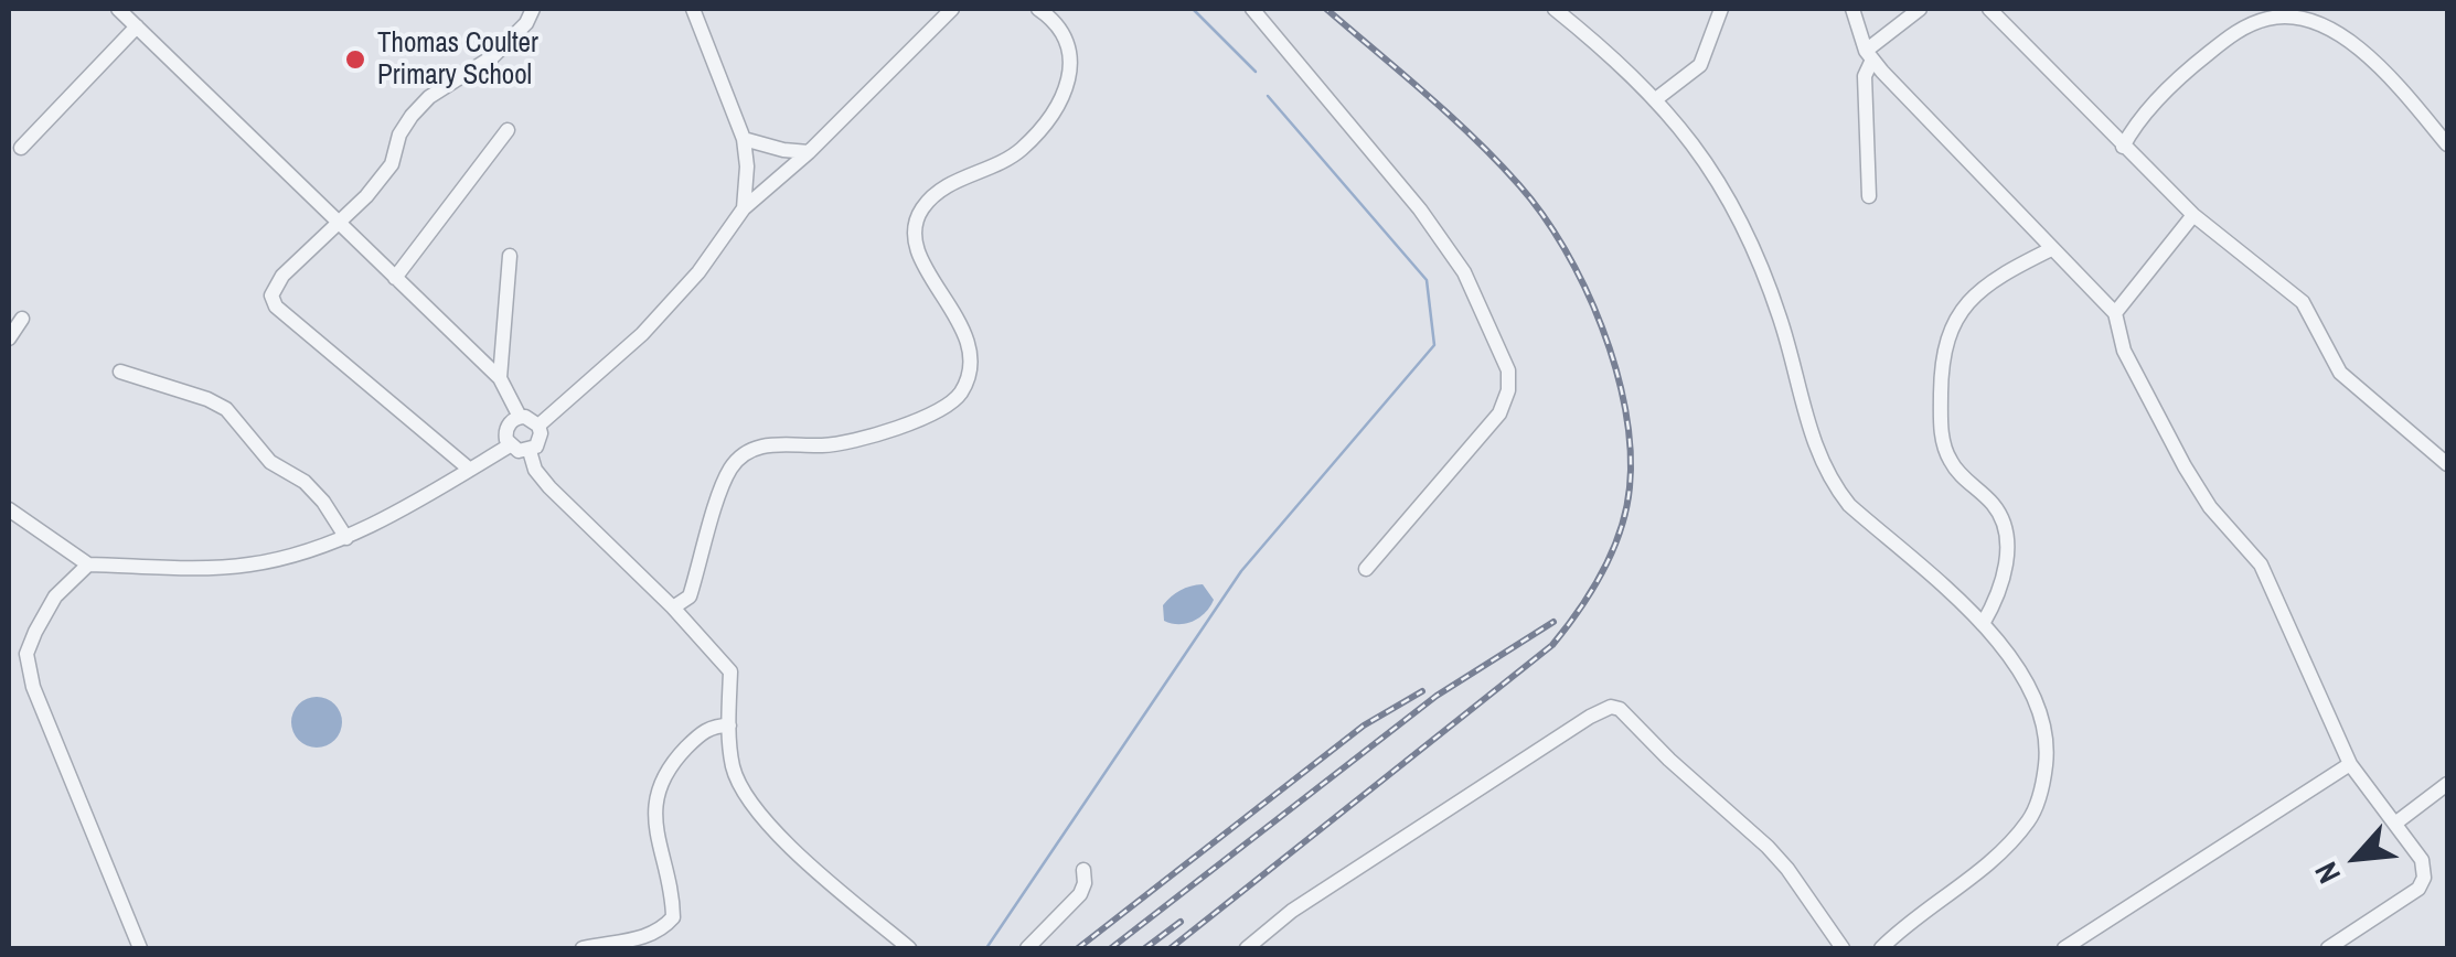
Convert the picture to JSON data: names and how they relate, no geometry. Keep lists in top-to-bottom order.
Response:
{
  "places": ["Thomas Coulter Primary School"],
  "north": "bottom left"
}
